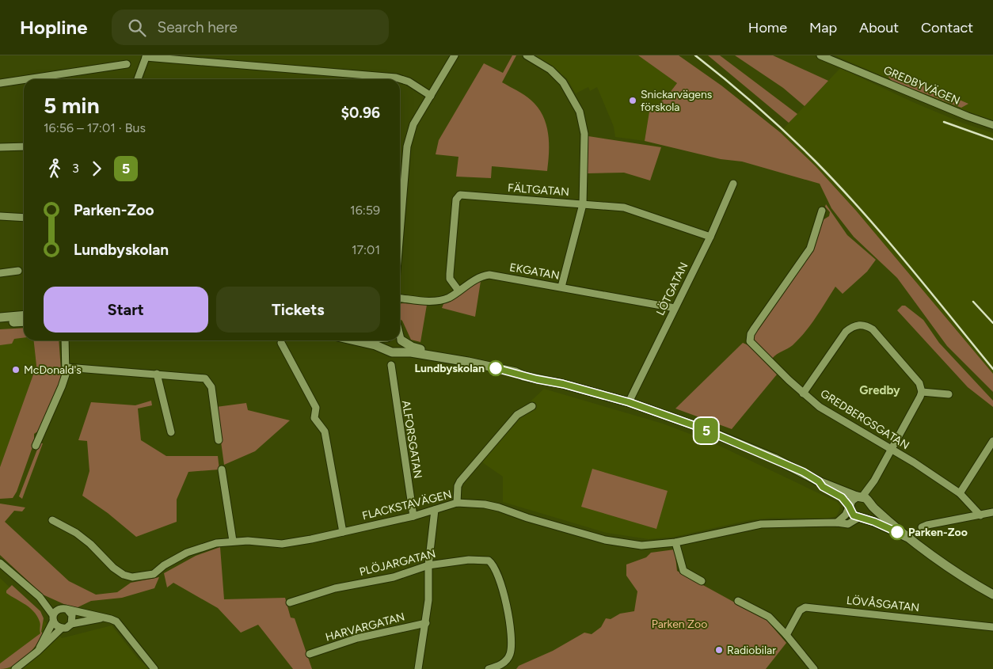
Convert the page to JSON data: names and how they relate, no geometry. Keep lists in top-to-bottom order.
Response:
{
  "streets": {
    "street": [
      "GREDBYVÄGEN",
      "FÄLTGATAN",
      "EKGATAN",
      "LÖTGATAN",
      "GREDBERGSGATAN",
      "ALFORSGATAN",
      "FLACKSTAVÄGEN",
      "PLÖJARGATAN",
      "LÖVÅSGATAN",
      "HARVARGATAN"
    ]
  },
  "crossings": [
    ["FÄLTGATAN", "EKGATAN"],
    ["FÄLTGATAN", "LÖTGATAN"],
    ["EKGATAN", "LÖTGATAN"],
    ["ALFORSGATAN", "FLACKSTAVÄGEN"]
  ],
  "districts": ["Gredby"],
  "parks": ["Parken Zoo"],
  "places": [
    "Snickarvägens förskola",
    "Lundbyskolan",
    "McDonald's",
    "Parken-Zoo",
    "Radiobilar"
  ],
  "lines": ["bus line 5"],
  "page": {
    "header": "Hopline",
    "search": "Search here",
    "nav": [
      "Home",
      "Map",
      "About",
      "Contact"
    ],
    "on_map": "5",
    "heading": ["5 min", "16:56 – 17:01 · Bus", "$0.96"],
    "legs": ["3", "5"],
    "list": [
      {
        "name": "Parken-Zoo",
        "value": "16:59"
      },
      {
        "name": "Lundbyskolan",
        "value": "17:01"
      }
    ],
    "buttons": ["Start", "Tickets"]
  }
}
